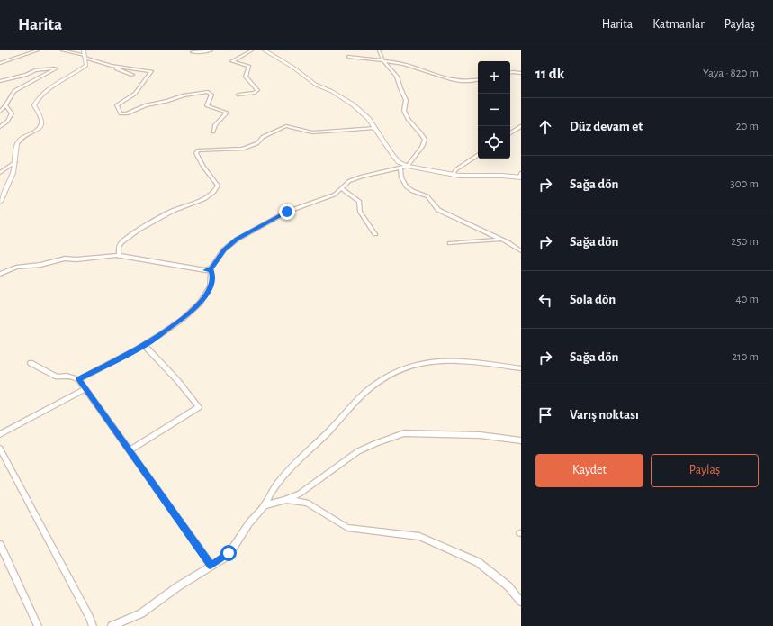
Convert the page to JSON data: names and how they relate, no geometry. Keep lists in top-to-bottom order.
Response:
{
  "page": {
    "header": "Harita",
    "nav": ["Harita", "Katmanlar", "Paylaş"],
    "heading": ["11 dk", "Yaya · 820 m"],
    "map_buttons": ["+", "−"],
    "list": [
      ["Düz devam et", "20 m"],
      ["Sağa dön", "300 m"],
      ["Sağa dön", "250 m"],
      ["Sola dön", "40 m"],
      ["Sağa dön", "210 m"],
      "Varış noktası"
    ],
    "buttons": ["Kaydet", "Paylaş"]
  }
}
